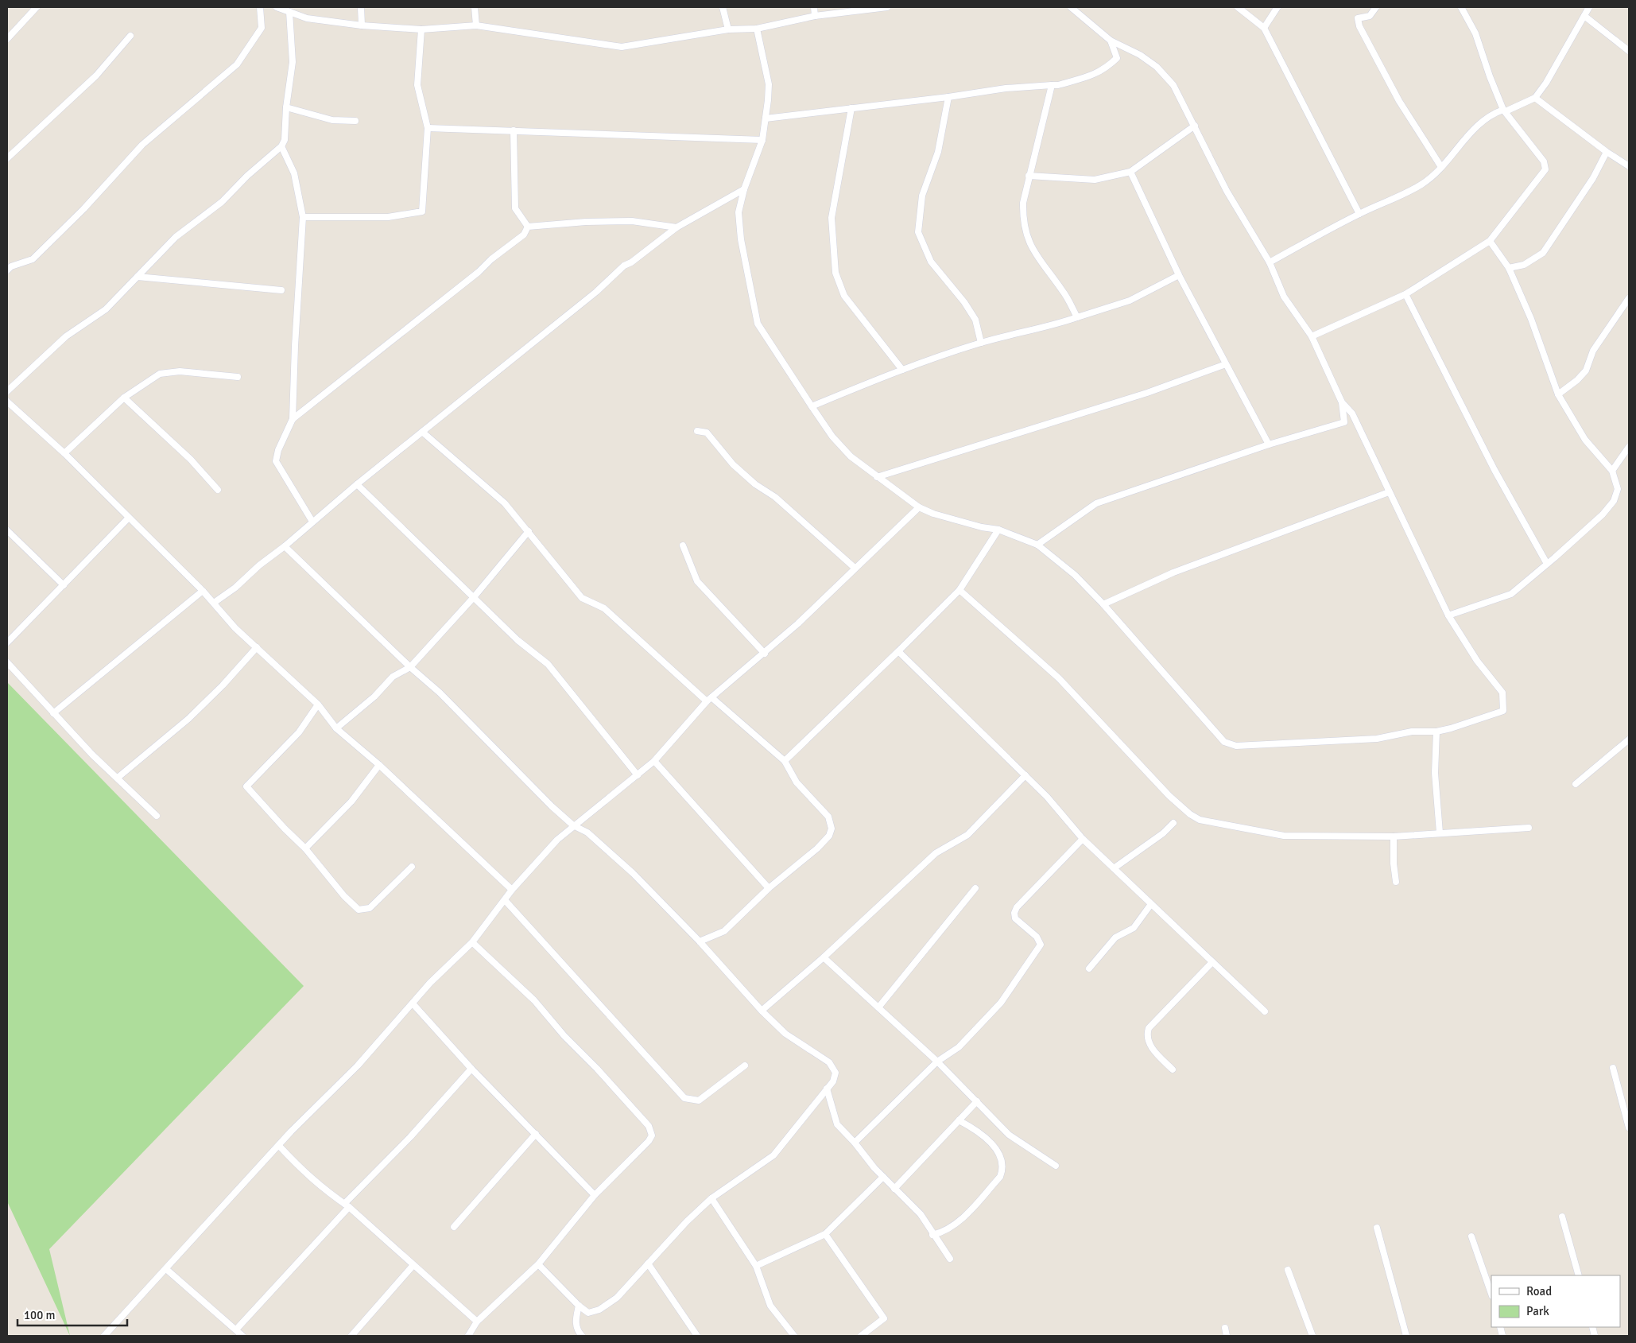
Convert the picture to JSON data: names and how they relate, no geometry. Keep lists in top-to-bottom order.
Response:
{
  "legend": ["Road", "Park"],
  "scale_bar": "100 m"
}
